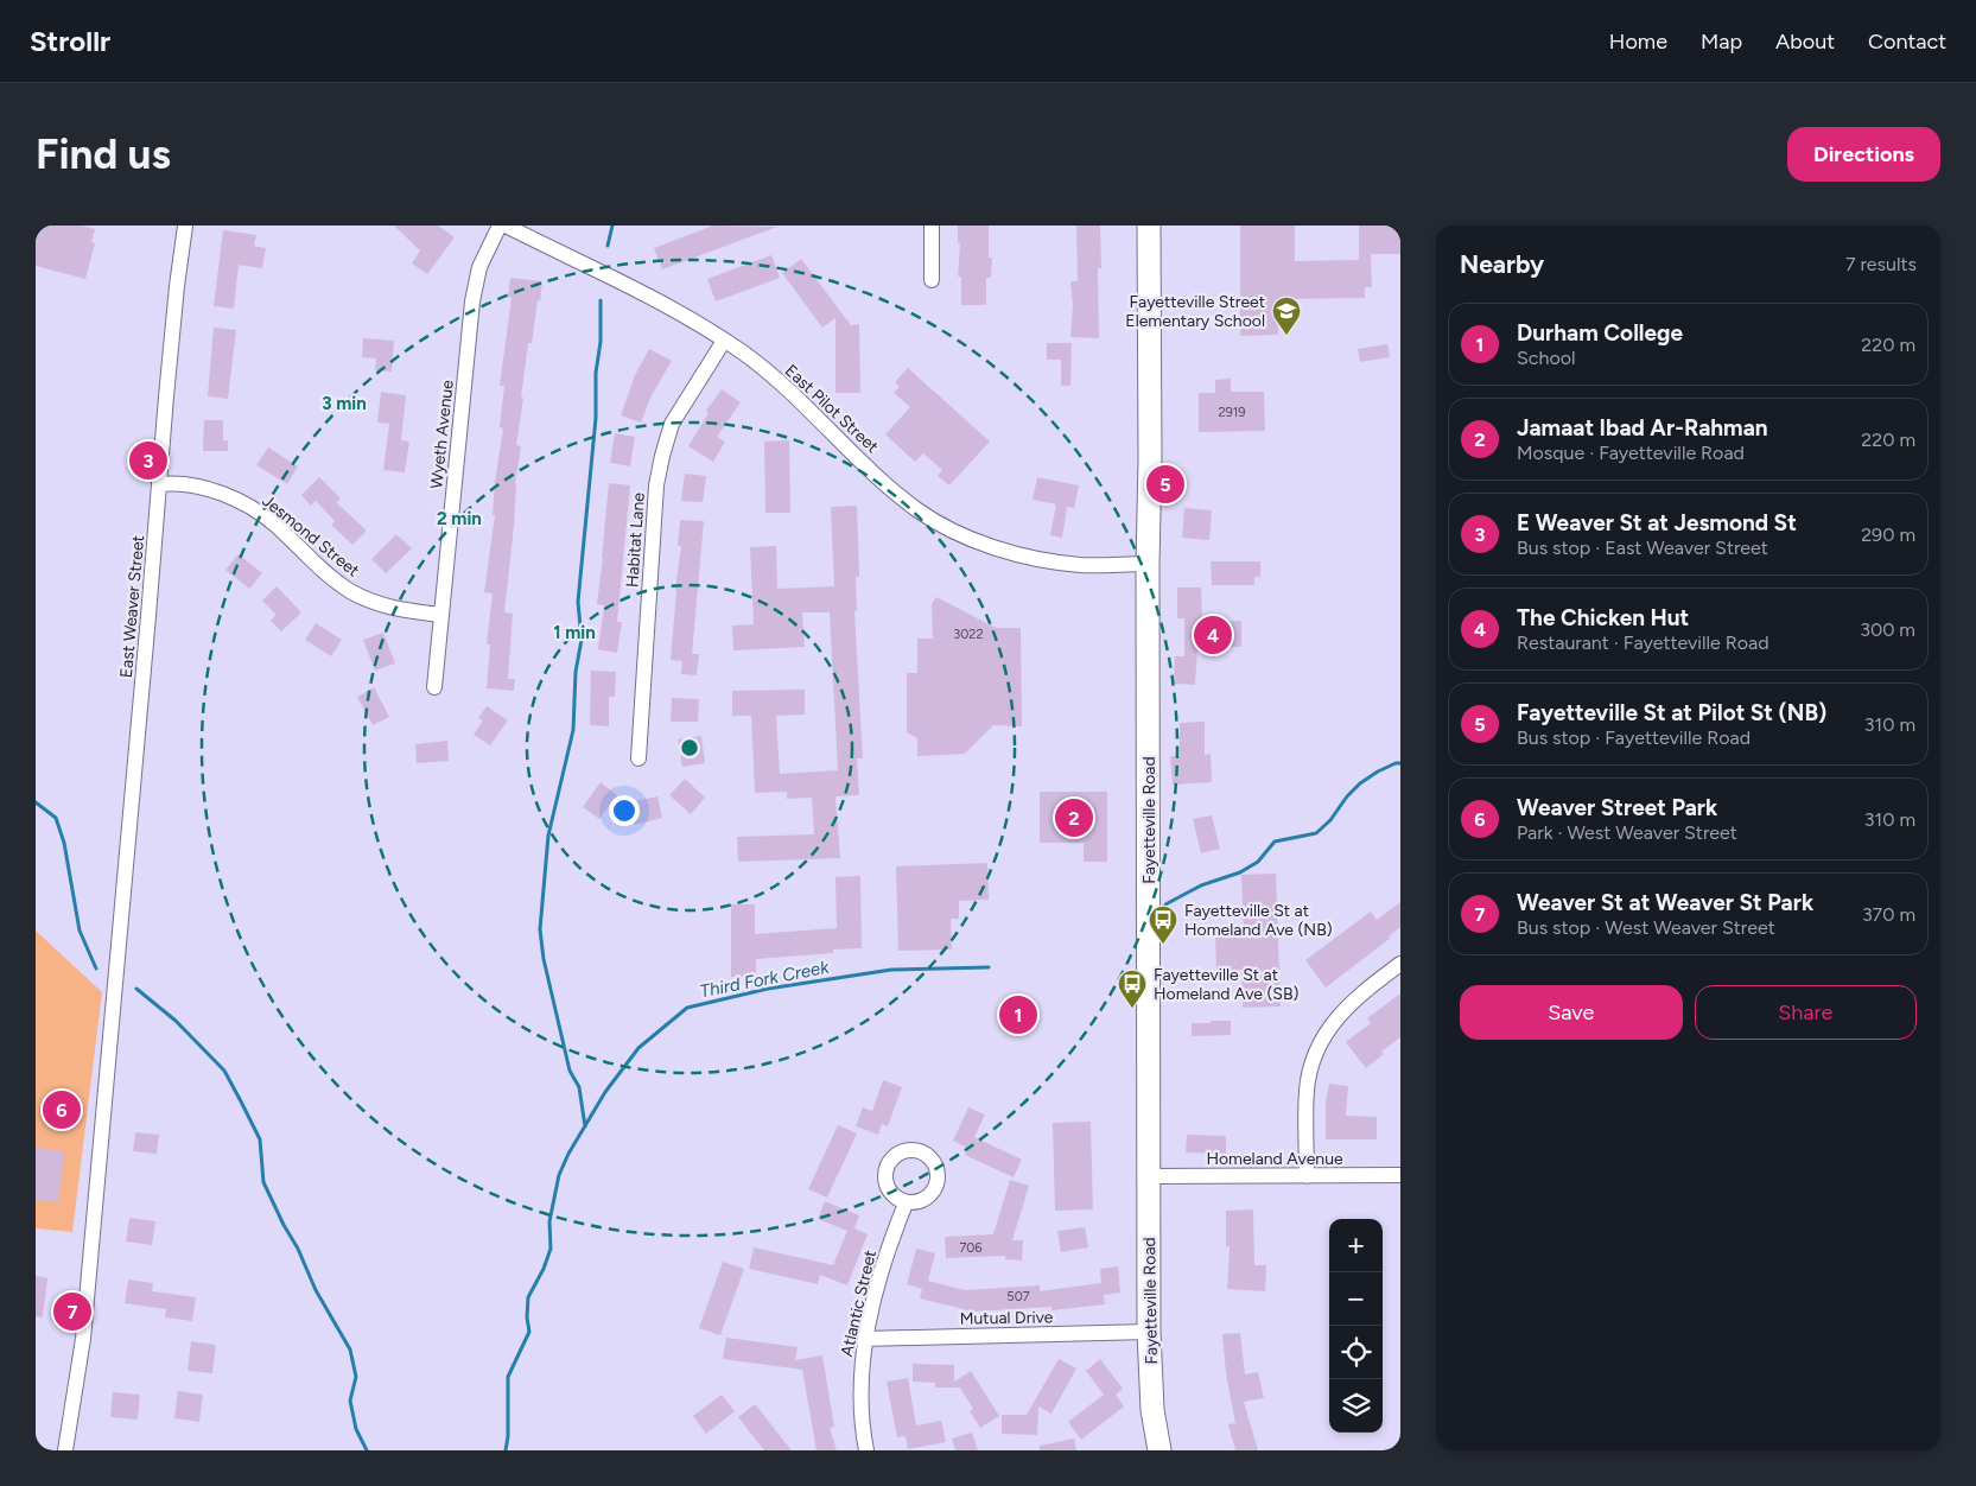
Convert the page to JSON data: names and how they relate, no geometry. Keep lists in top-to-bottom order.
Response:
{
  "streets": {
    "main road": ["Fayetteville Road"],
    "street": [
      "East Pilot Street",
      "Wyeth Avenue",
      "Jesmond Street",
      "Habitat Lane",
      "East Weaver Street",
      "Homeland Avenue",
      "Atlantic Street",
      "Mutual Drive"
    ]
  },
  "crossings": [
    ["East Pilot Street", "Habitat Lane"],
    ["East Pilot Street", "Fayetteville Road"],
    ["Wyeth Avenue", "Jesmond Street"],
    ["Jesmond Street", "East Weaver Street"],
    ["Fayetteville Road", "Homeland Avenue"],
    ["Fayetteville Road", "Mutual Drive"],
    ["Atlantic Street", "Mutual Drive"]
  ],
  "water": ["Third Fork Creek"],
  "places": {
    "school or university": ["Fayetteville Street Elementary School"],
    "bus stop": ["Fayetteville St at Homeland Ave (NB)", "Fayetteville St at Homeland Ave (SB)"]
  },
  "house_numbers": [
    "2919",
    "3022",
    "706",
    "507"
  ],
  "page": {
    "header": "Strollr",
    "nav": [
      "Home",
      "Map",
      "About",
      "Contact"
    ],
    "buttons": [
      "Directions",
      ["Save", "Share"]
    ],
    "title": "Find us",
    "heading": ["Nearby", "7 results"],
    "list": [
      {
        "mark": "1",
        "name": "Durham College",
        "note": "School",
        "value": "220 m"
      },
      {
        "mark": "2",
        "name": "Jamaat Ibad Ar-Rahman",
        "note": "Mosque · Fayetteville Road",
        "value": "220 m"
      },
      {
        "mark": "3",
        "name": "E Weaver St at Jesmond St",
        "note": "Bus stop · East Weaver Street",
        "value": "290 m"
      },
      {
        "mark": "4",
        "name": "The Chicken Hut",
        "note": "Restaurant · Fayetteville Road",
        "value": "300 m"
      },
      {
        "mark": "5",
        "name": "Fayetteville St at Pilot St (NB)",
        "note": "Bus stop · Fayetteville Road",
        "value": "310 m"
      },
      {
        "mark": "6",
        "name": "Weaver Street Park",
        "note": "Park · West Weaver Street",
        "value": "310 m"
      },
      {
        "mark": "7",
        "name": "Weaver St at Weaver St Park",
        "note": "Bus stop · West Weaver Street",
        "value": "370 m"
      }
    ],
    "pins": [
      "3",
      "5",
      "4",
      "2",
      "1",
      "6",
      "7"
    ],
    "map_buttons": ["+", "−"]
  },
  "rings": ["3 min", "2 min", "1 min"]
}
